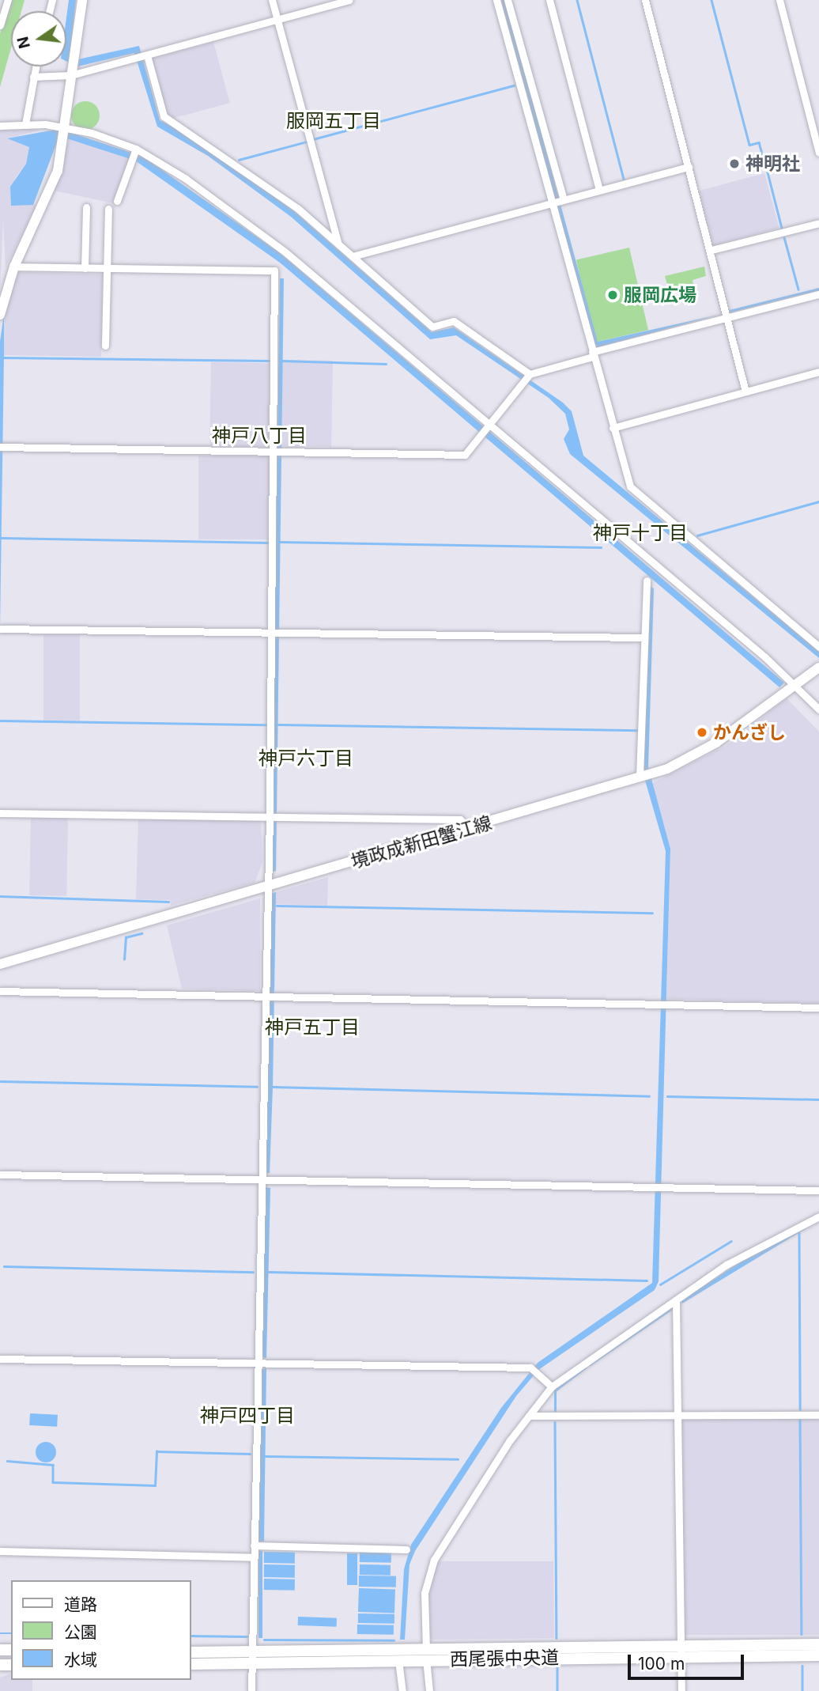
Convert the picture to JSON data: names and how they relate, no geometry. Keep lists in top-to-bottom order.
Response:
{
  "streets": {
    "main road": ["境政成新田蟹江線", "西尾張中央道"]
  },
  "districts": [
    "服岡五丁目",
    "神戸八丁目",
    "神戸十丁目",
    "神戸六丁目",
    "神戸五丁目",
    "神戸四丁目"
  ],
  "places": ["神明社", "服岡広場", "かんざし"],
  "legend": ["道路", "公園", "水域"],
  "scale_bar": "100 m",
  "north": "left"
}
